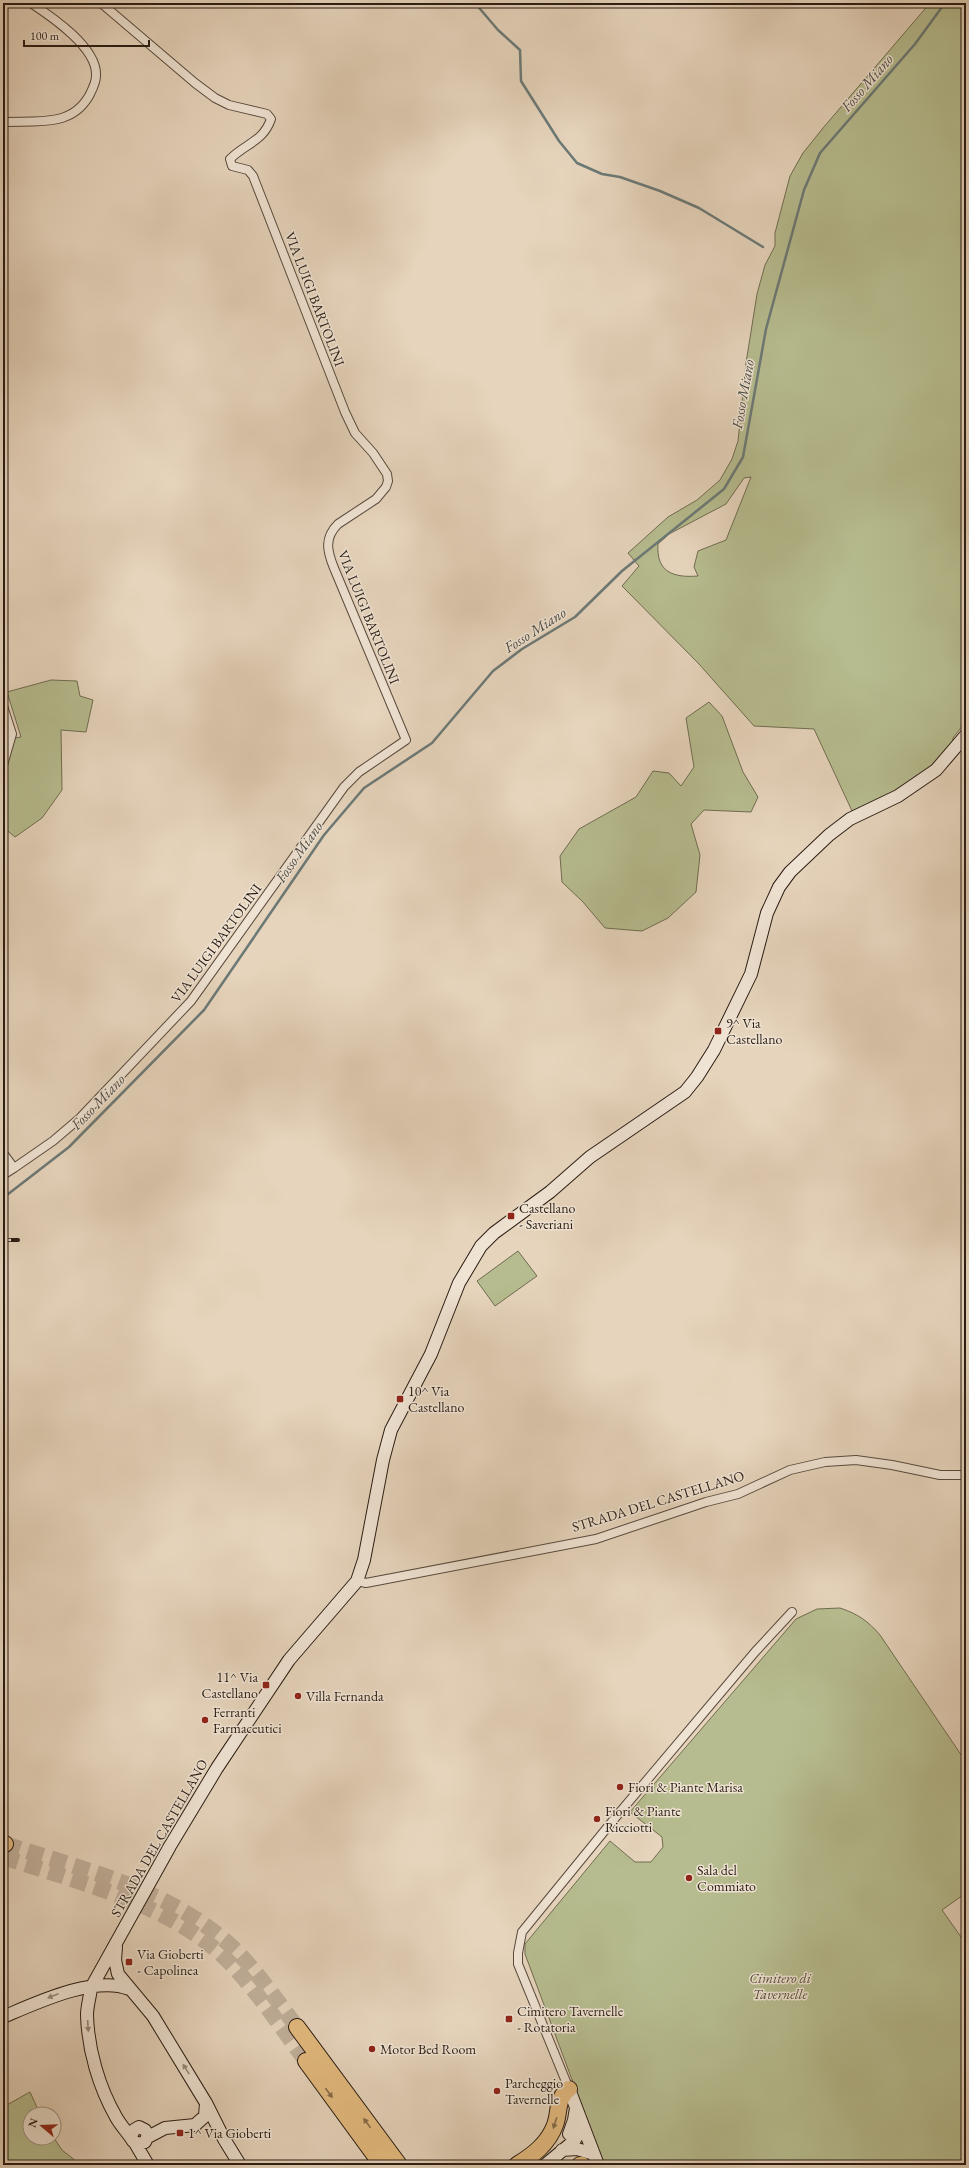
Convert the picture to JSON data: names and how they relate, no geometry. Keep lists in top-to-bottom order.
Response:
{
  "streets": {
    "street": ["VIA LUIGI BARTOLINI", "STRADA DEL CASTELLANO"]
  },
  "water": ["Fosso Miano"],
  "parks": ["Cimitero di Tavernelle"],
  "places": {
    "transit": [
      "9^ Via Castellano",
      "Castellano - Saveriani",
      "10^ Via Castellano",
      "11^ Via Castellano",
      "Via Gioberti - Capolinea",
      "Cimitero Tavernelle - Rotatoria",
      "1^ Via Gioberti"
    ],
    "other": [
      "Villa Fernanda",
      "Ferranti Farmaceutici",
      "Fiori & Piante Marisa",
      "Fiori & Piante Ricciotti",
      "Sala del Commiato",
      "Motor Bed Room",
      "Parcheggio Tavernelle"
    ]
  },
  "scale_bar": "100 m",
  "north": "left"
}
